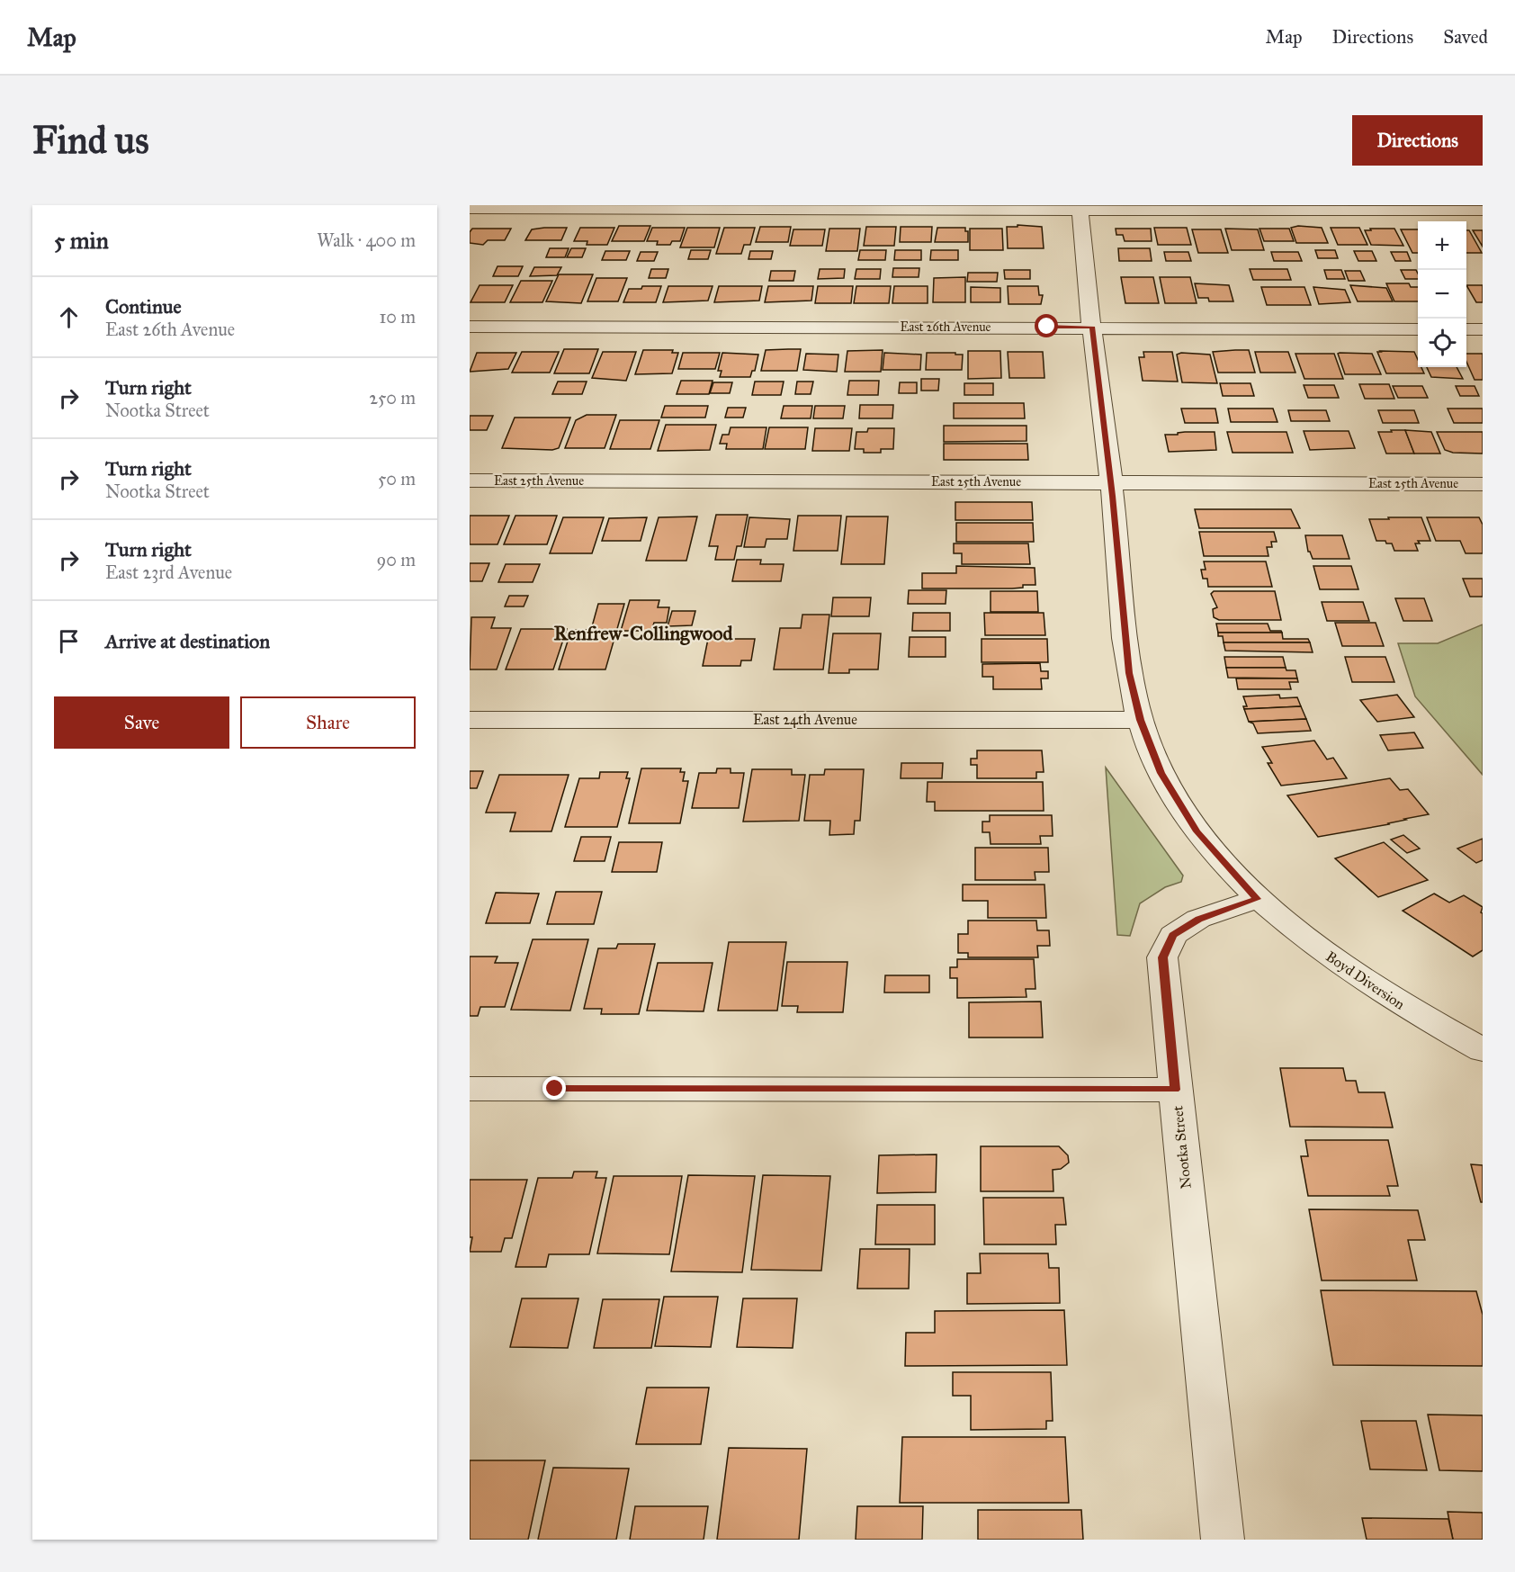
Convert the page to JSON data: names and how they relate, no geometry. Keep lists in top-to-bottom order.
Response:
{
  "streets": {
    "street": [
      "East 26th Avenue",
      "East 25th Avenue",
      "East 24th Avenue",
      "Boyd Diversion",
      "Nootka Street"
    ]
  },
  "crossings": [
    ["Boyd Diversion", "Nootka Street"]
  ],
  "districts": ["Renfrew-Collingwood"],
  "page": {
    "header": "Map",
    "nav": ["Map", "Directions", "Saved"],
    "buttons": [
      "Directions",
      ["Save", "Share"]
    ],
    "title": "Find us",
    "heading": ["5 min", "Walk · 400 m"],
    "map_buttons": ["+", "−"],
    "list": [
      ["Continue", "East 26th Avenue", "10 m"],
      ["Turn right", "Nootka Street", "250 m"],
      ["Turn right", "Nootka Street", "50 m"],
      ["Turn right", "East 23rd Avenue", "90 m"],
      "Arrive at destination"
    ]
  }
}
